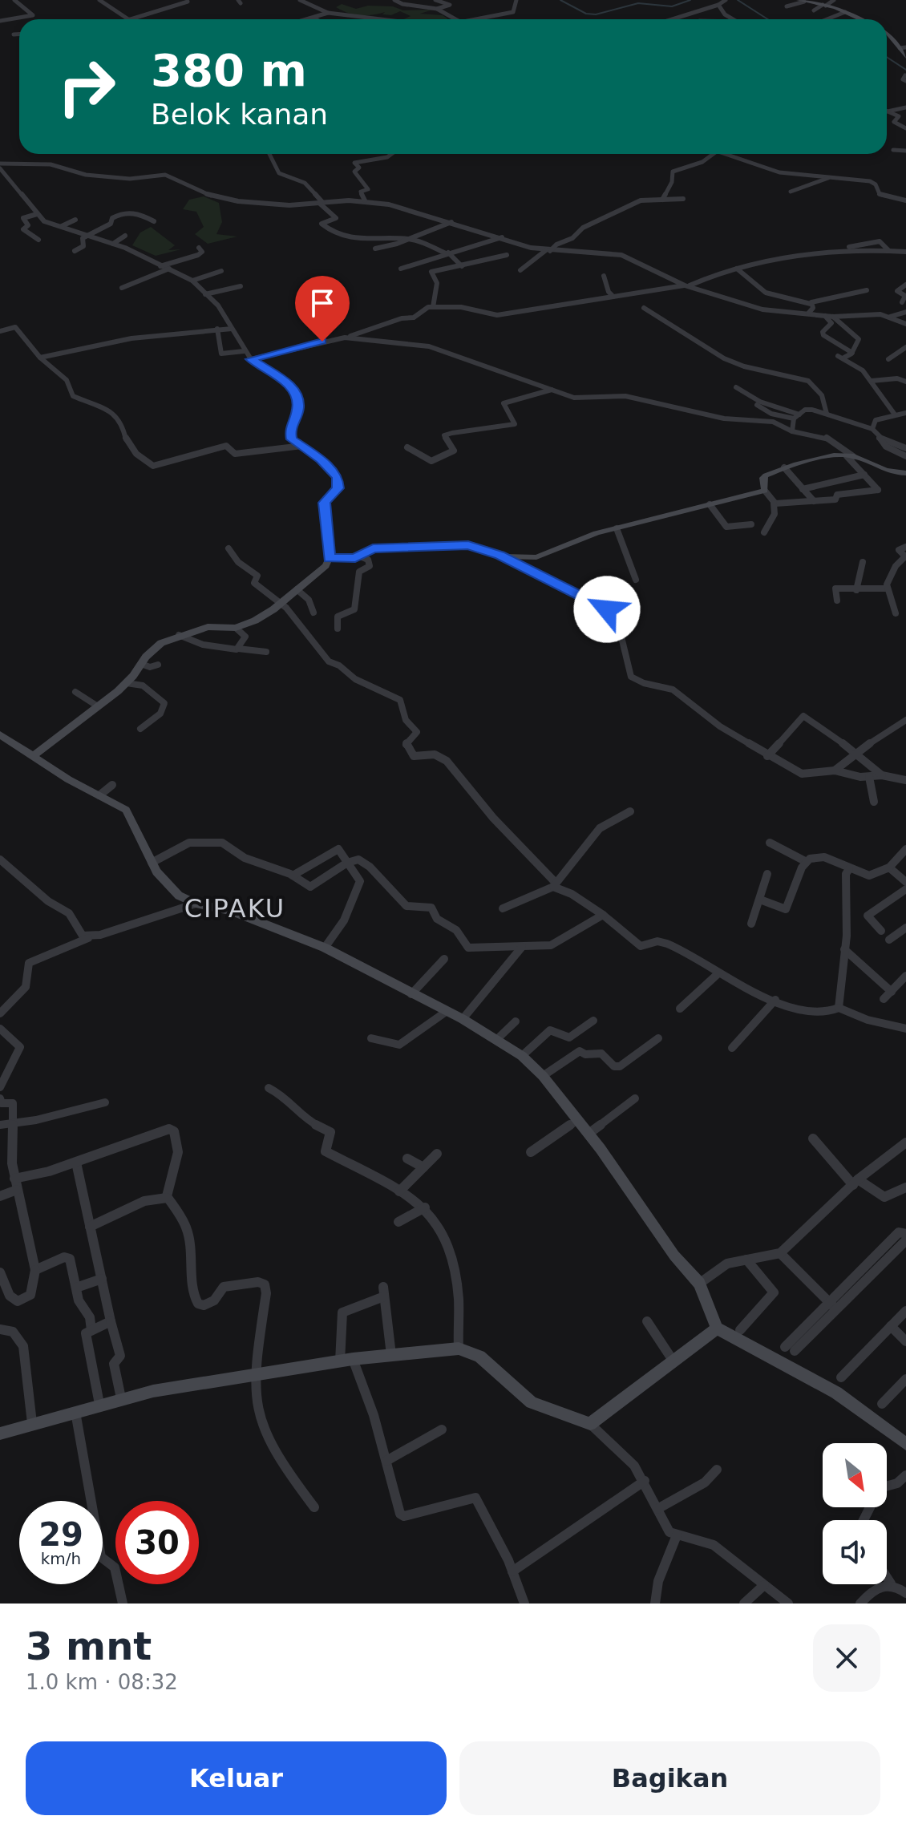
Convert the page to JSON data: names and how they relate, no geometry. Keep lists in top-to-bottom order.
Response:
{
  "districts": ["CIPAKU"],
  "north": "bottom right",
  "page": {
    "turn": ["380 m", "Belok kanan"],
    "speed": "29 km/h",
    "limit": "30",
    "heading": ["3 mnt", "1.0 km · 08:32"],
    "buttons": ["Keluar", "Bagikan"]
  }
}
